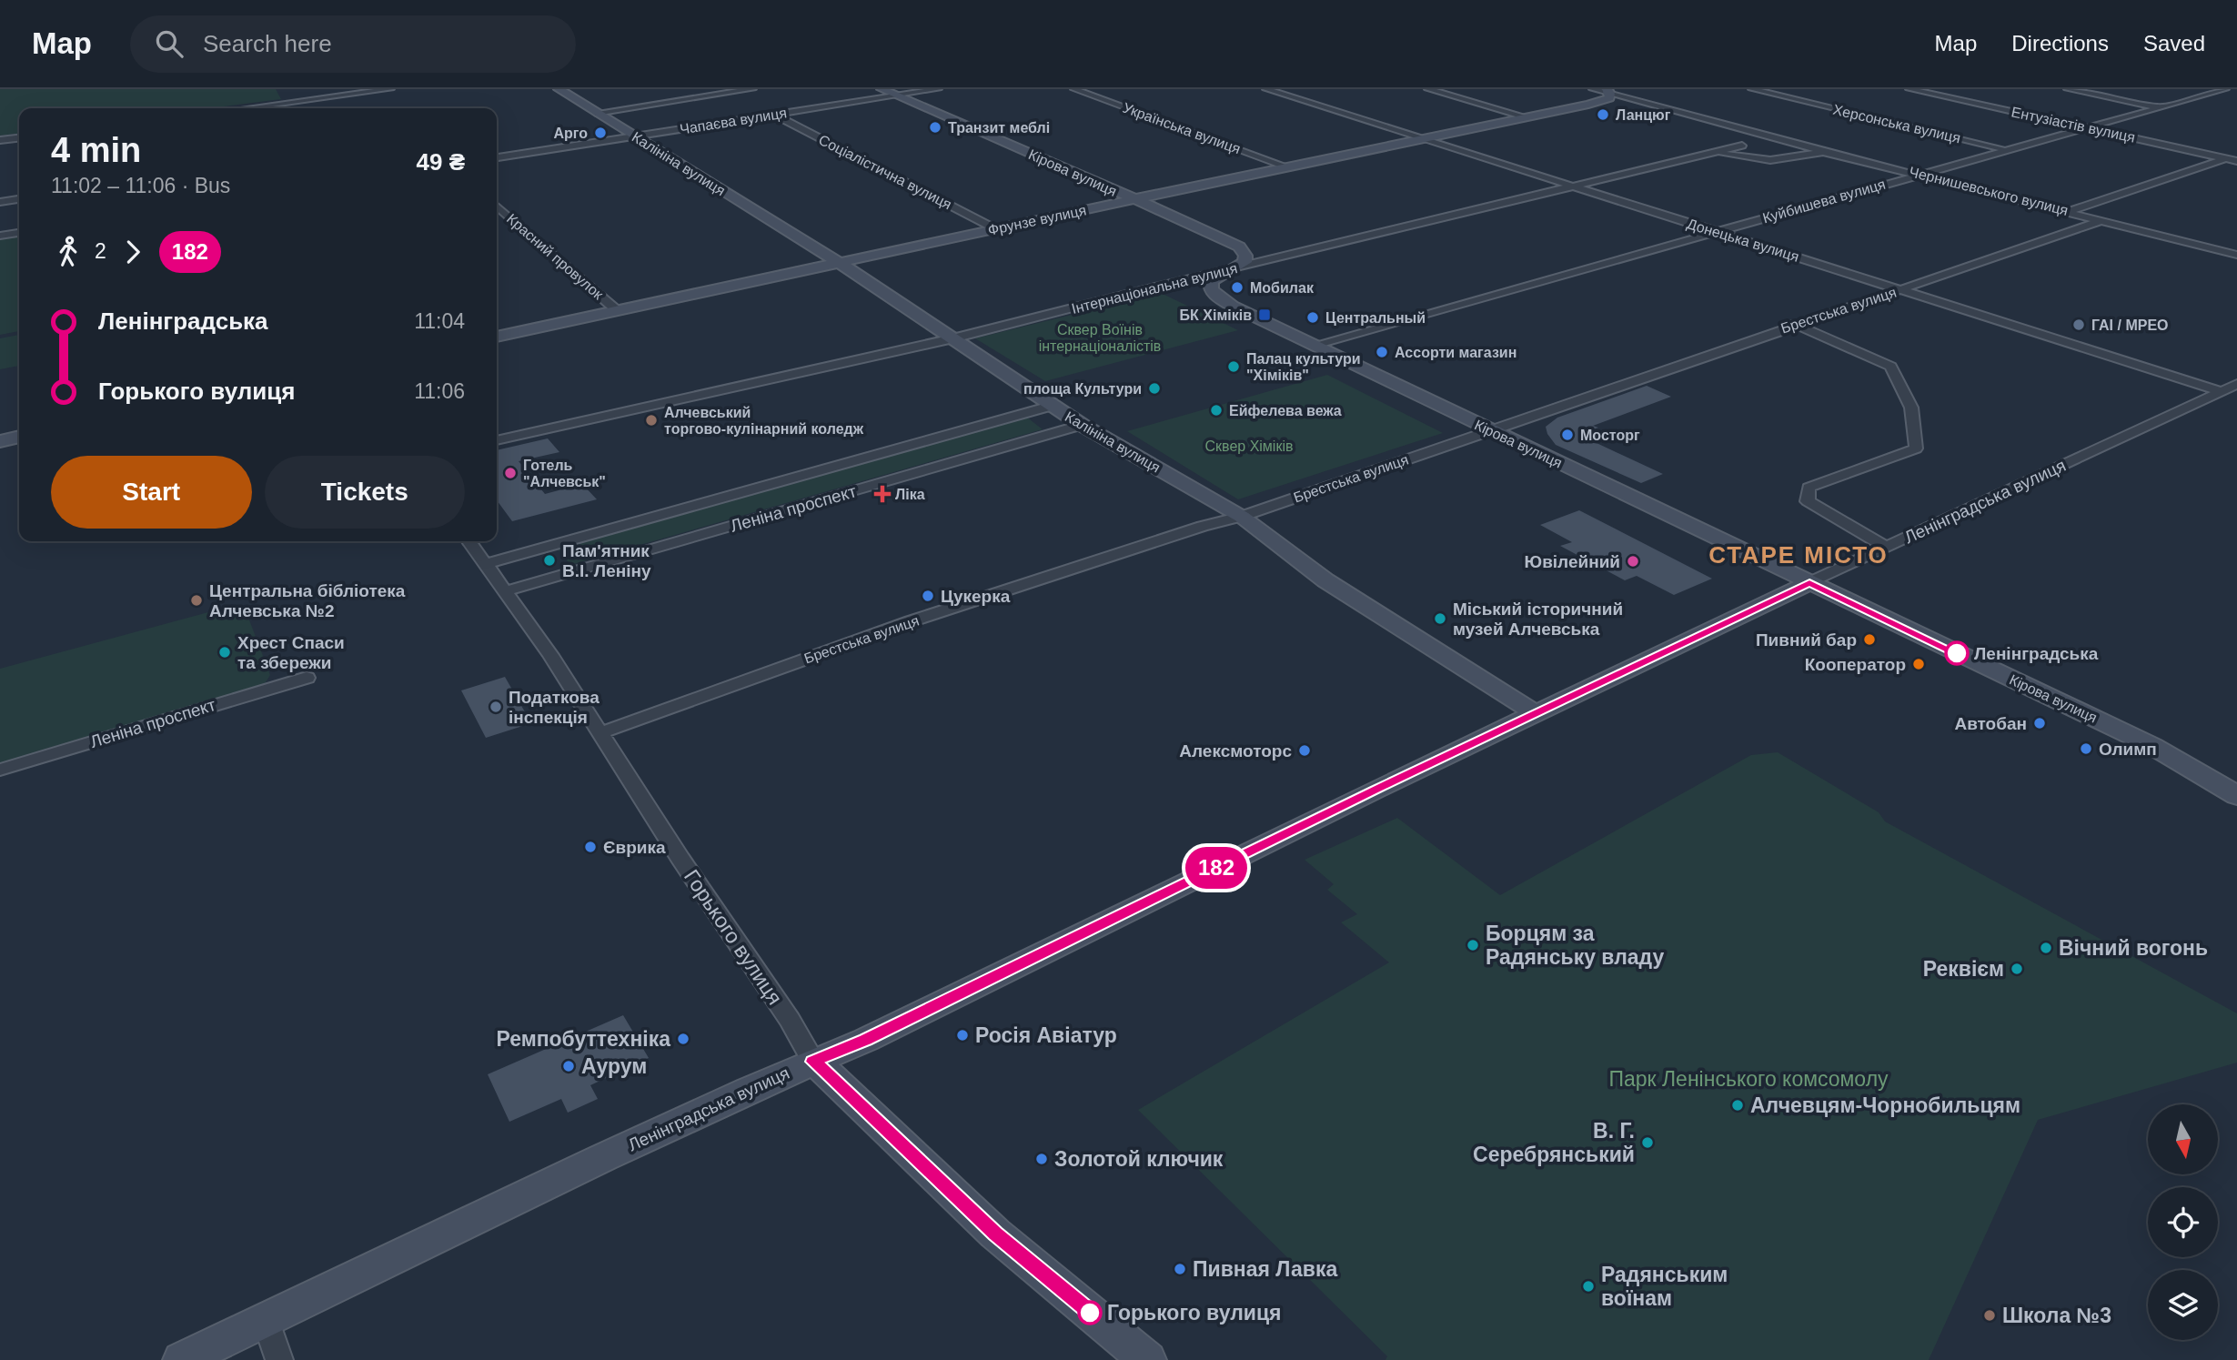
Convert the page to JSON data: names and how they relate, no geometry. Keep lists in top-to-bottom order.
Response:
{
  "streets": {
    "street": [
      "Чапаєва вулиця",
      "Херсонська вулиця",
      "Ентузіастів вулиця",
      "Українська вулиця",
      "Калініна вулиця",
      "Соціалістична вулиця",
      "Кірова вулиця",
      "Чернишевського вулиця",
      "Куйбишева вулиця",
      "Фрунзе вулиця",
      "Донецька вулиця",
      "Красний провулок",
      "Інтернаціональна вулиця",
      "Брестська вулиця",
      "Ленінградська вулиця",
      "Леніна проспект",
      "Горького вулиця"
    ]
  },
  "crossings": [
    ["Чапаєва вулиця", "Калініна вулиця"],
    ["Чапаєва вулиця", "Соціалістична вулиця"],
    ["Чапаєва вулиця", "Кірова вулиця"],
    ["Херсонська вулиця", "Куйбишева вулиця"],
    ["Ентузіастів вулиця", "Куйбишева вулиця"],
    ["Українська вулиця", "Фрунзе вулиця"],
    ["Калініна вулиця", "Фрунзе вулиця"],
    ["Калініна вулиця", "Інтернаціональна вулиця"],
    ["Калініна вулиця", "Брестська вулиця"],
    ["Калініна вулиця", "Ленінградська вулиця"],
    ["Калініна вулиця", "Леніна проспект"],
    ["Соціалістична вулиця", "Фрунзе вулиця"],
    ["Кірова вулиця", "Куйбишева вулиця"],
    ["Кірова вулиця", "Фрунзе вулиця"],
    ["Кірова вулиця", "Інтернаціональна вулиця"],
    ["Кірова вулиця", "Брестська вулиця"],
    ["Кірова вулиця", "Ленінградська вулиця"],
    ["Чернишевського вулиця", "Куйбишева вулиця"],
    ["Чернишевського вулиця", "Фрунзе вулиця"],
    ["Чернишевського вулиця", "Брестська вулиця"],
    ["Куйбишева вулиця", "Донецька вулиця"],
    ["Фрунзе вулиця", "Донецька вулиця"],
    ["Фрунзе вулиця", "Красний провулок"],
    ["Донецька вулиця", "Інтернаціональна вулиця"],
    ["Донецька вулиця", "Брестська вулиця"],
    ["Донецька вулиця", "Ленінградська вулиця"],
    ["Брестська вулиця", "Горького вулиця"],
    ["Ленінградська вулиця", "Горького вулиця"],
    ["Леніна проспект", "Горького вулиця"]
  ],
  "districts": ["СТАРЕ МІСТО"],
  "parks": ["Сквер Воїнів інтернаціоналістів", "Сквер Хіміків", "Парк Ленінського комсомолу"],
  "places": {
    "other": [
      "Ланцюг",
      "Транзит меблі",
      "Арго",
      "Мобилак",
      "Центральный",
      "ГАІ / МРЕО",
      "Ассорти магазин",
      "Палац культури \"Хіміків\"",
      "площа Культури",
      "Ейфелева вежа",
      "Алчевський торгово-кулінарний коледж",
      "Мосторг",
      "Готель \"Алчевськ\"",
      "Пам'ятник В.I. Ленiну",
      "Ювілейний",
      "Цукерка",
      "Центральна бібліотека Алчевська №2",
      "Міський історичний музей Алчевська",
      "Пивний бар",
      "Хрест Спаси та збережи",
      "Ленінградська",
      "Кооператор",
      "Податкова інспекція",
      "Автобан",
      "Олимп",
      "Алексмоторс",
      "Єврика",
      "Борцям за Радянську владу",
      "Вічний вогонь",
      "Реквієм",
      "Росія Авіатур",
      "Ремпобуттехніка",
      "Аурум",
      "Алчевцям-Чорнобильцям",
      "В. Г. Серебрянський",
      "Золотой ключик",
      "Пивная Лавка",
      "Радянським воїнам",
      "Горького вулиця",
      "Школа №3"
    ],
    "transit": ["БК Хіміків"],
    "health": ["Ліка"]
  },
  "lines": ["bus line 182"],
  "north": "bottom",
  "page": {
    "header": "Map",
    "search": "Search here",
    "nav": ["Map", "Directions", "Saved"],
    "on_map": "182",
    "heading": ["4 min", "11:02 – 11:06 · Bus", "49 ₴"],
    "legs": ["2", "182"],
    "list": [
      {
        "name": "Ленінградська",
        "value": "11:04"
      },
      {
        "name": "Горького вулиця",
        "value": "11:06"
      }
    ],
    "buttons": ["Start", "Tickets"]
  }
}
